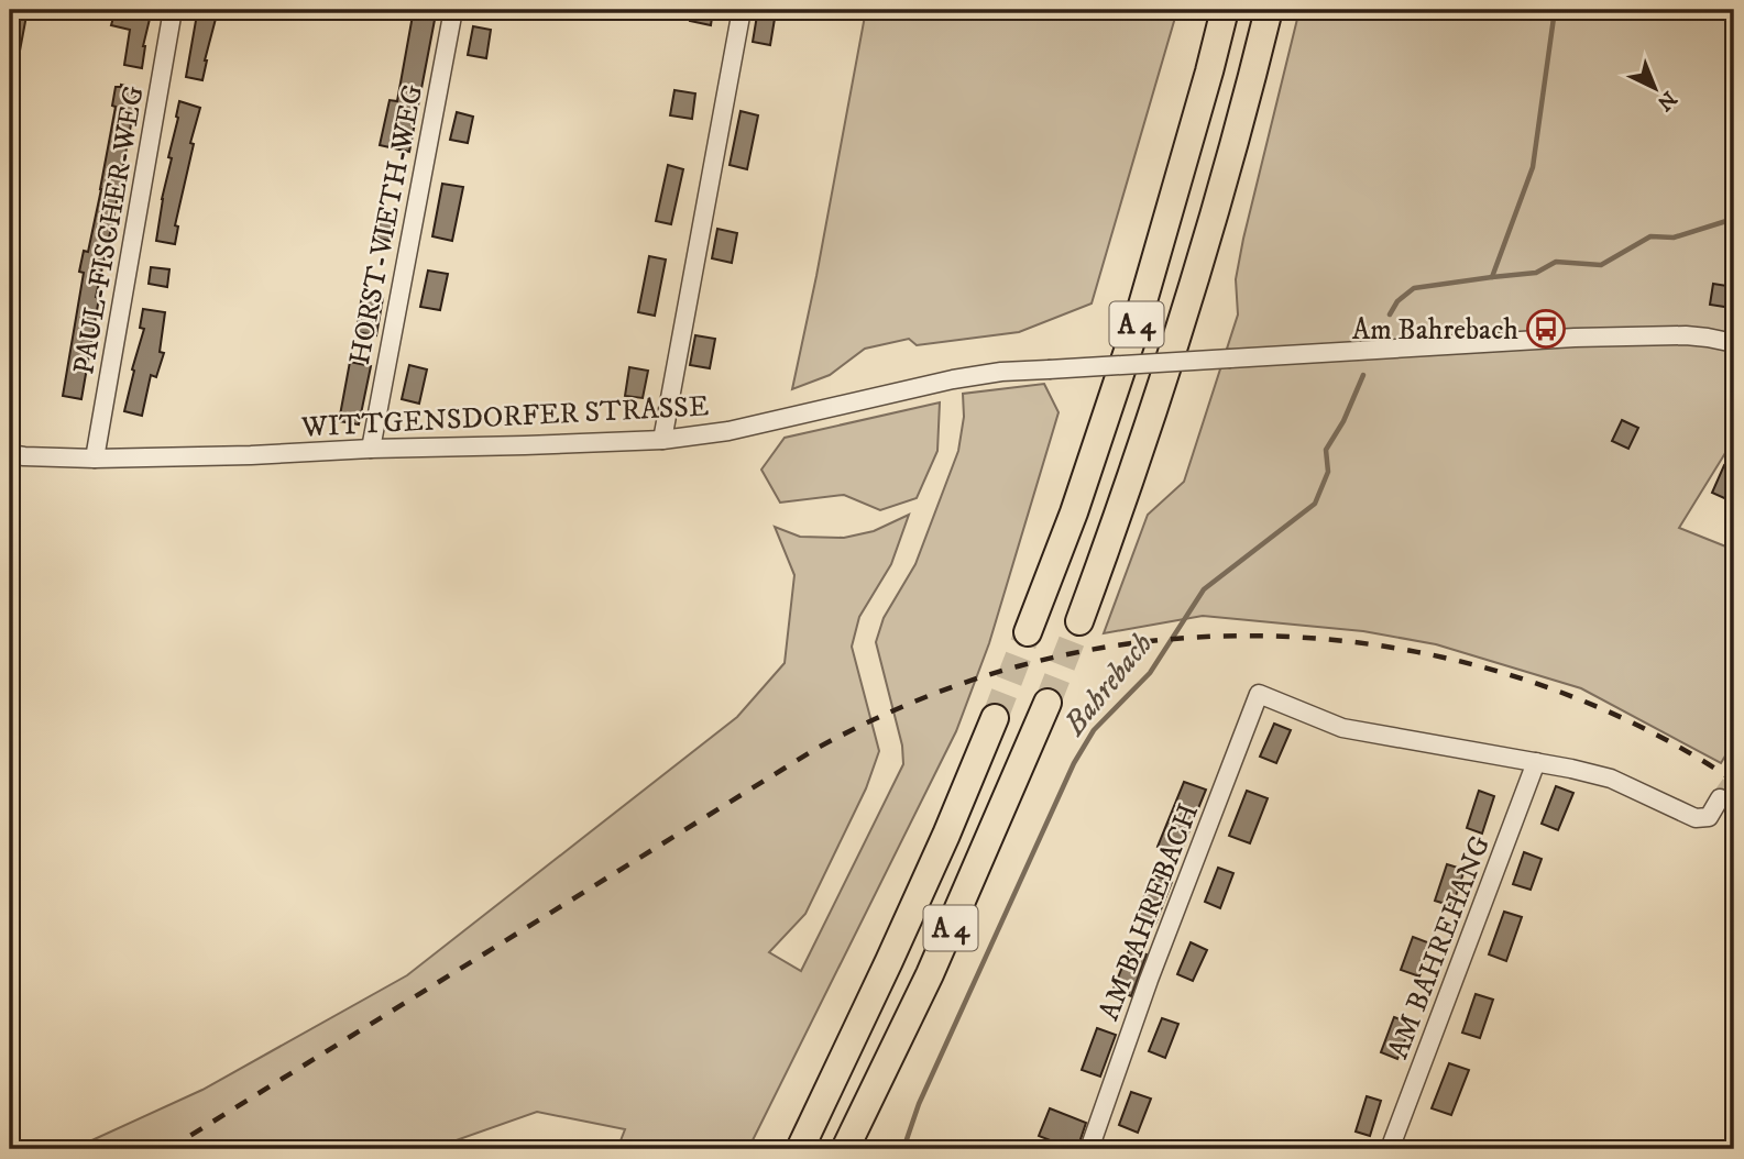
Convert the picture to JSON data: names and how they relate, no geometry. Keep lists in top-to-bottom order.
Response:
{
  "streets": {
    "highway": ["A 4"],
    "street": [
      "HORST-VIETH-WEG",
      "PAUL-FISCHER-WEG",
      "WITTGENSDORFER STRASSE",
      "AM BAHREBACH",
      "AM BAHREHANG"
    ]
  },
  "crossings": [
    ["HORST-VIETH-WEG", "WITTGENSDORFER STRASSE"],
    ["PAUL-FISCHER-WEG", "WITTGENSDORFER STRASSE"],
    ["AM BAHREBACH", "AM BAHREHANG"]
  ],
  "water": ["Bahrebach"],
  "places": {
    "bus stop": ["Am Bahrebach"]
  },
  "north": "bottom right"
}
